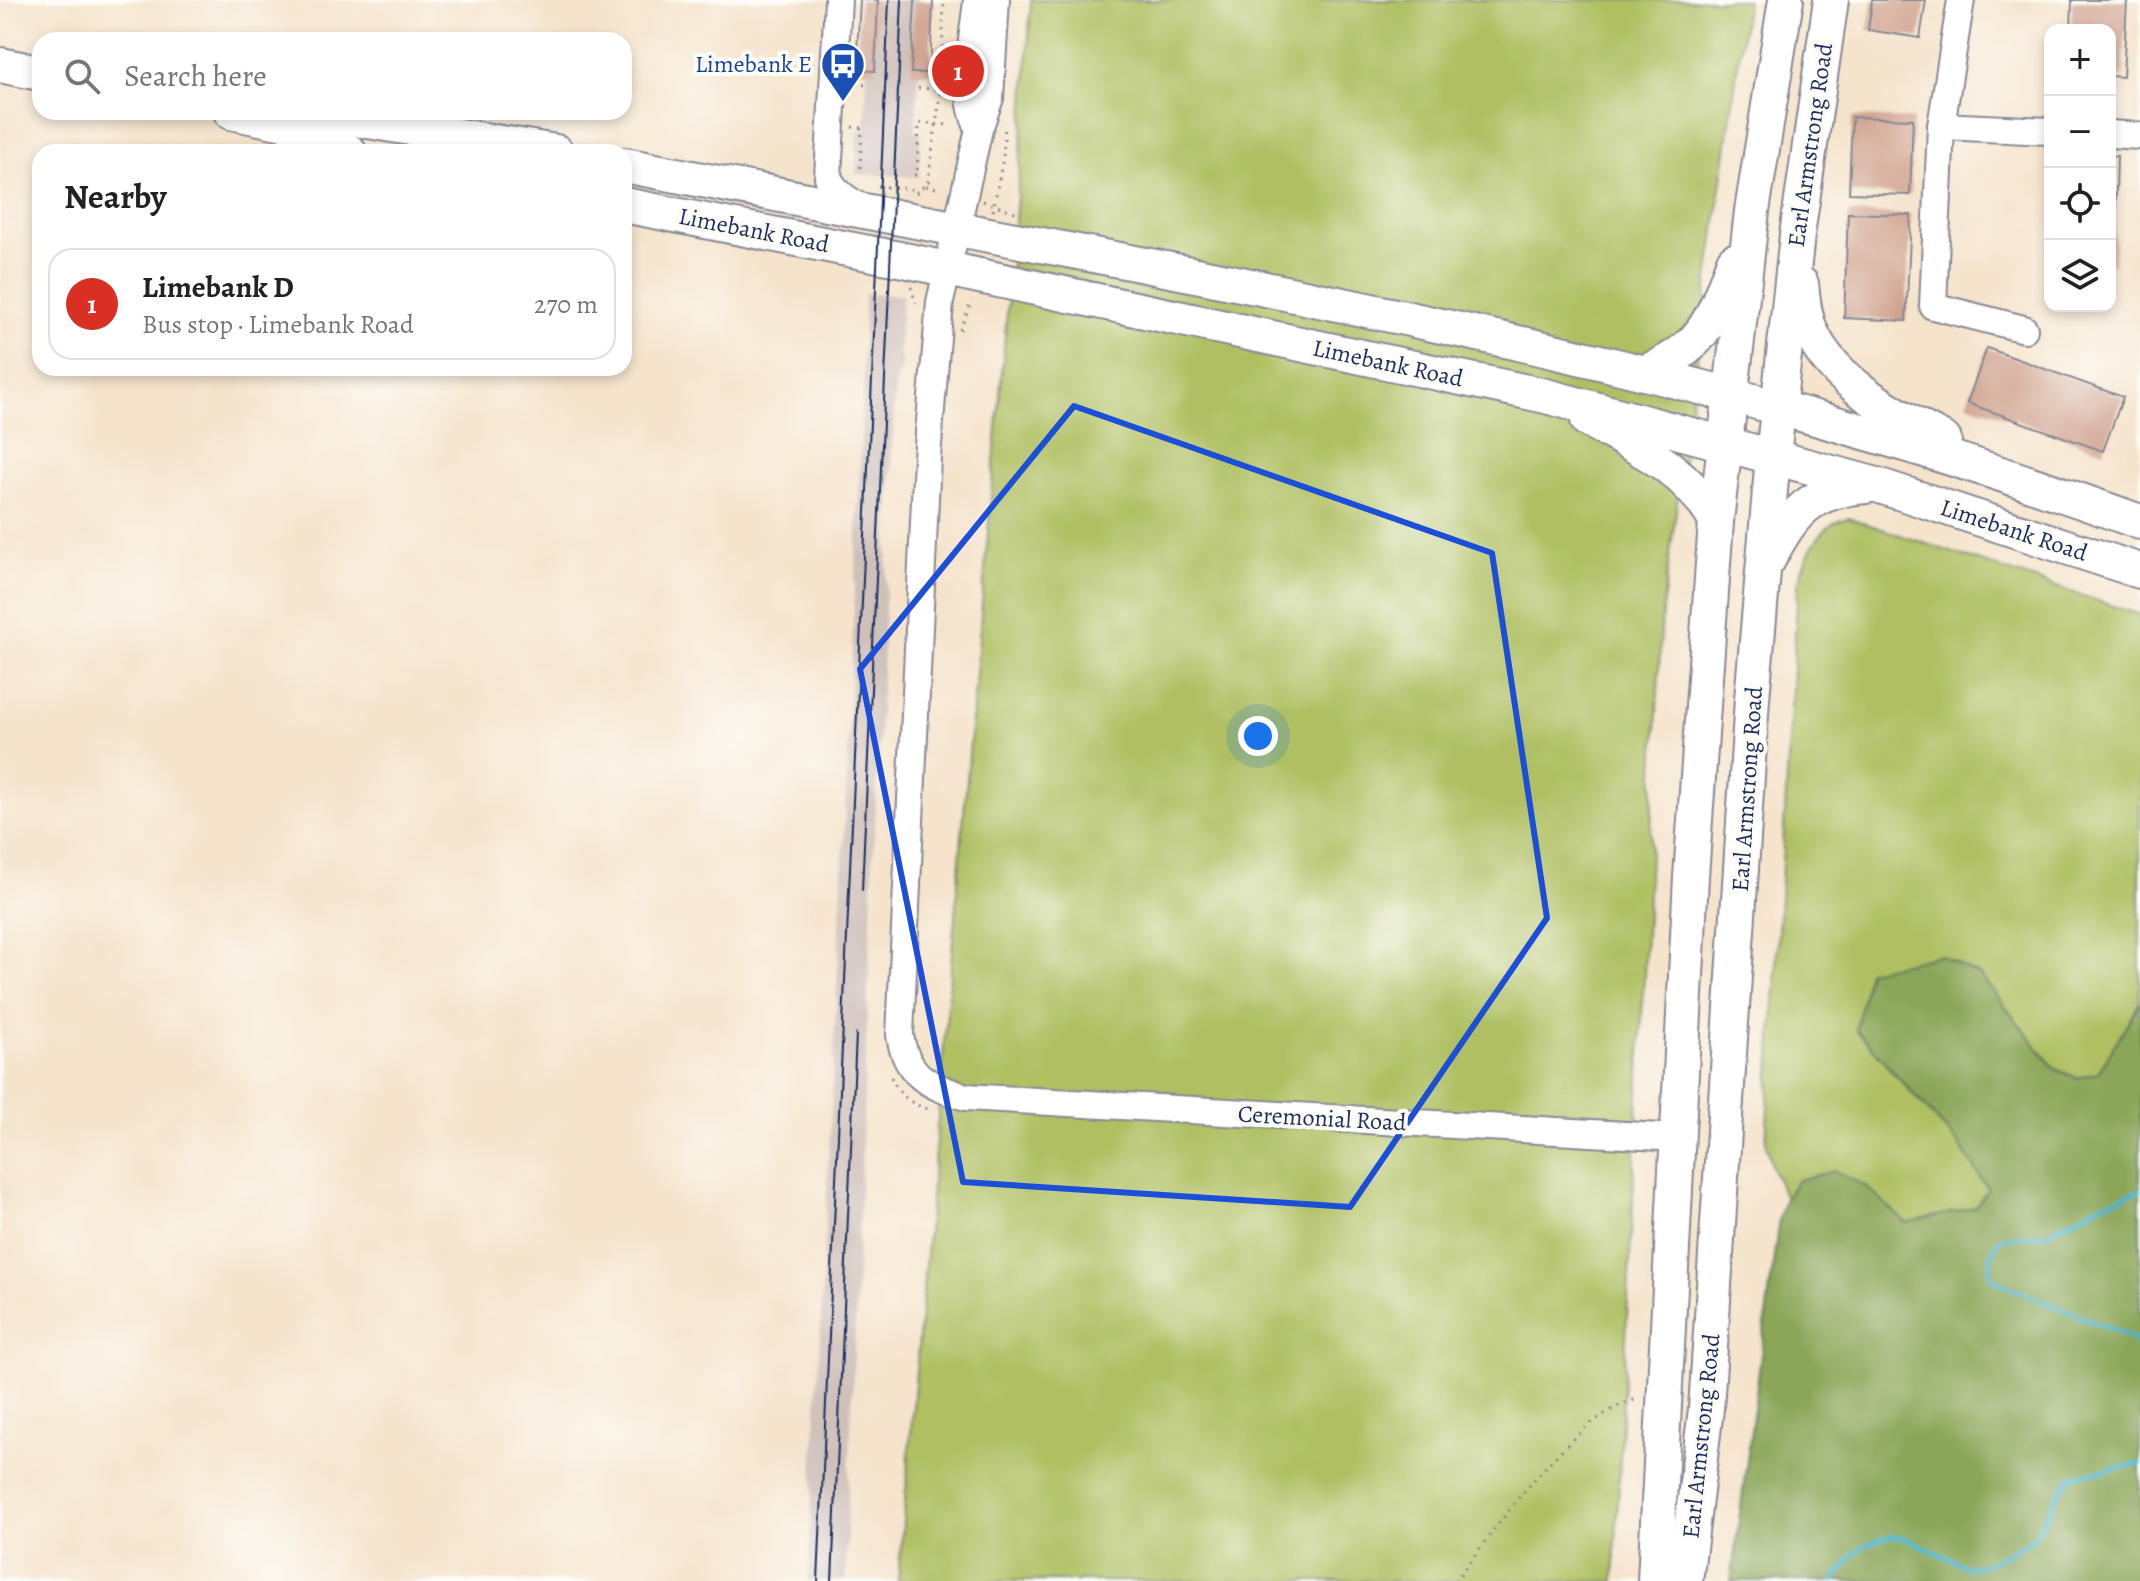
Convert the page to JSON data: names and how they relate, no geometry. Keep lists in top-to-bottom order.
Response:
{
  "streets": {
    "main road": ["Earl Armstrong Road", "Limebank Road"],
    "lane": ["Ceremonial Road"]
  },
  "crossings": [
    ["Earl Armstrong Road", "Limebank Road"],
    ["Earl Armstrong Road", "Ceremonial Road"],
    ["Limebank Road", "Ceremonial Road"]
  ],
  "places": {
    "bus stop": ["Limebank E"]
  },
  "page": {
    "map_buttons": ["+", "−"],
    "search": "Search here",
    "pins": "1",
    "heading": "Nearby",
    "list": [
      {
        "mark": "1",
        "name": "Limebank D",
        "note": "Bus stop · Limebank Road",
        "value": "270 m"
      }
    ]
  }
}
